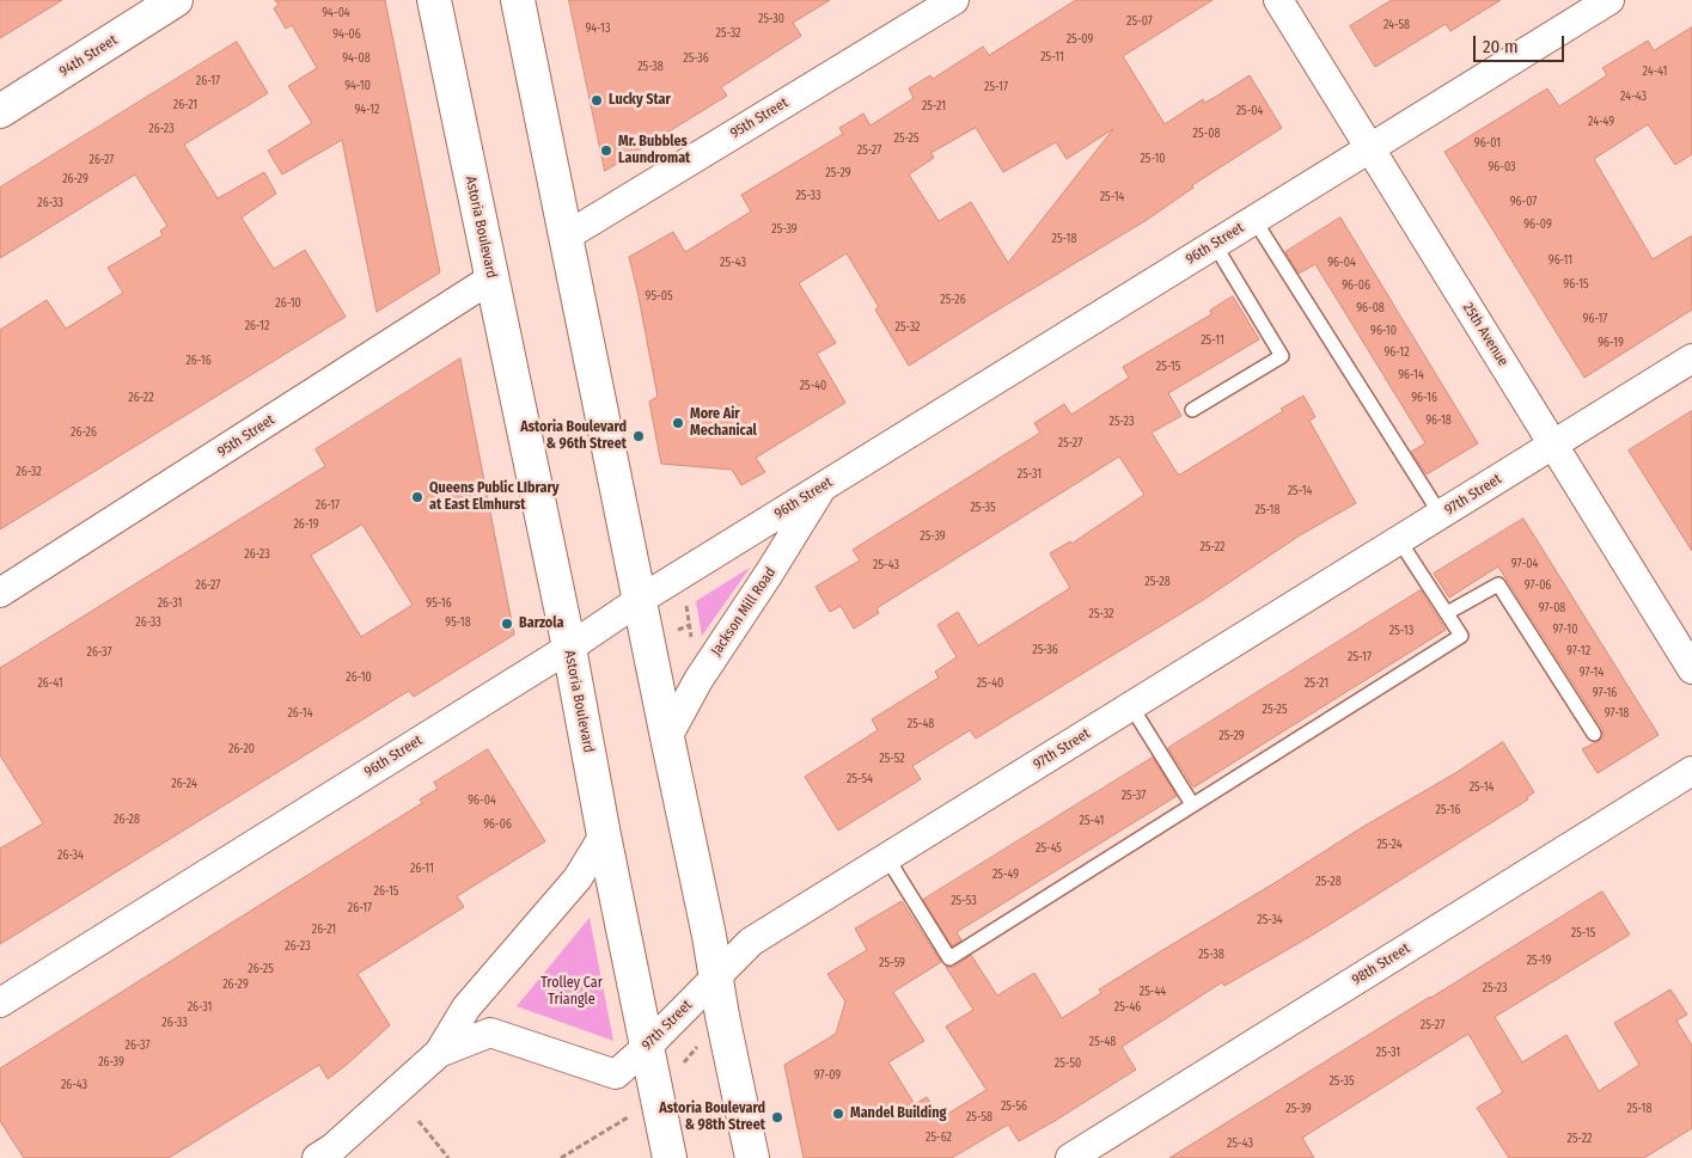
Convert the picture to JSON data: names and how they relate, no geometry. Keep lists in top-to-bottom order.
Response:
{
  "streets": {
    "main road": ["94th Street", "Astoria Boulevard"],
    "street": [
      "95th Street",
      "96th Street",
      "25th Avenue",
      "97th Street",
      "Jackson Mill Road",
      "98th Street"
    ]
  },
  "crossings": [
    ["95th Street", "Astoria Boulevard"],
    ["Astoria Boulevard", "96th Street"],
    ["Astoria Boulevard", "97th Street"],
    ["96th Street", "25th Avenue"],
    ["96th Street", "Jackson Mill Road"],
    ["25th Avenue", "97th Street"]
  ],
  "parks": ["Trolley Car Triangle"],
  "places": [
    "Lucky Star",
    "Mr. Bubbles Laundromat",
    "More Air Mechanical",
    "Astoria Boulevard & 96th Street",
    "Queens Public LIbrary at East Elmhurst",
    "Barzola",
    "Mandel Building",
    "Astoria Boulevard & 98th Street"
  ],
  "house_numbers": [
    "94-04",
    "25-30",
    "25-07",
    "24-58",
    "94-13",
    "25-32",
    "94-06",
    "25-09",
    "25-11",
    "94-08",
    "25-36",
    "25-38",
    "24-41",
    "26-17",
    "94-10",
    "25-17",
    "24-43",
    "26-21",
    "25-21",
    "94-12",
    "25-04",
    "24-49",
    "26-23",
    "25-08",
    "25-25",
    "96-01",
    "25-27",
    "25-10",
    "26-27",
    "96-03",
    "25-29",
    "26-29",
    "25-33",
    "25-14",
    "96-07",
    "26-33",
    "96-09",
    "25-39",
    "25-18",
    "96-11",
    "25-43",
    "96-04",
    "96-15",
    "96-06",
    "95-05",
    "25-26",
    "26-10",
    "96-08",
    "96-17",
    "26-12",
    "25-32",
    "96-10",
    "25-11",
    "96-19",
    "96-12",
    "26-16",
    "25-15",
    "96-14",
    "25-40",
    "26-22",
    "96-16",
    "96-18",
    "25-23",
    "26-26",
    "25-27",
    "26-32",
    "25-31",
    "25-14",
    "26-17",
    "25-35",
    "25-18",
    "26-19",
    "25-39",
    "25-22",
    "26-23",
    "97-04",
    "25-43",
    "25-28",
    "26-27",
    "97-06",
    "26-31",
    "95-16",
    "97-08",
    "25-32",
    "26-33",
    "95-18",
    "97-10",
    "25-13",
    "25-36",
    "97-12",
    "26-37",
    "25-17",
    "97-14",
    "26-10",
    "26-41",
    "25-40",
    "25-21",
    "97-16",
    "25-25",
    "26-14",
    "97-18",
    "25-48",
    "25-29",
    "26-20",
    "25-52",
    "25-54",
    "26-24",
    "25-14",
    "25-37",
    "96-04",
    "25-16",
    "26-28",
    "25-41",
    "96-06",
    "25-24",
    "25-45",
    "26-34",
    "26-11",
    "25-49",
    "25-28",
    "26-15",
    "25-53",
    "26-17",
    "25-34",
    "26-21",
    "25-15",
    "26-23",
    "25-38",
    "25-19",
    "25-59",
    "26-25",
    "26-29",
    "25-23",
    "25-44",
    "26-31",
    "25-46",
    "26-33",
    "25-27",
    "25-48",
    "26-37",
    "25-31",
    "26-39",
    "25-50",
    "97-09",
    "25-35",
    "26-43",
    "25-56",
    "25-39",
    "25-18",
    "25-58",
    "25-62",
    "25-22",
    "25-43"
  ],
  "scale_bar": "20 m"
}
